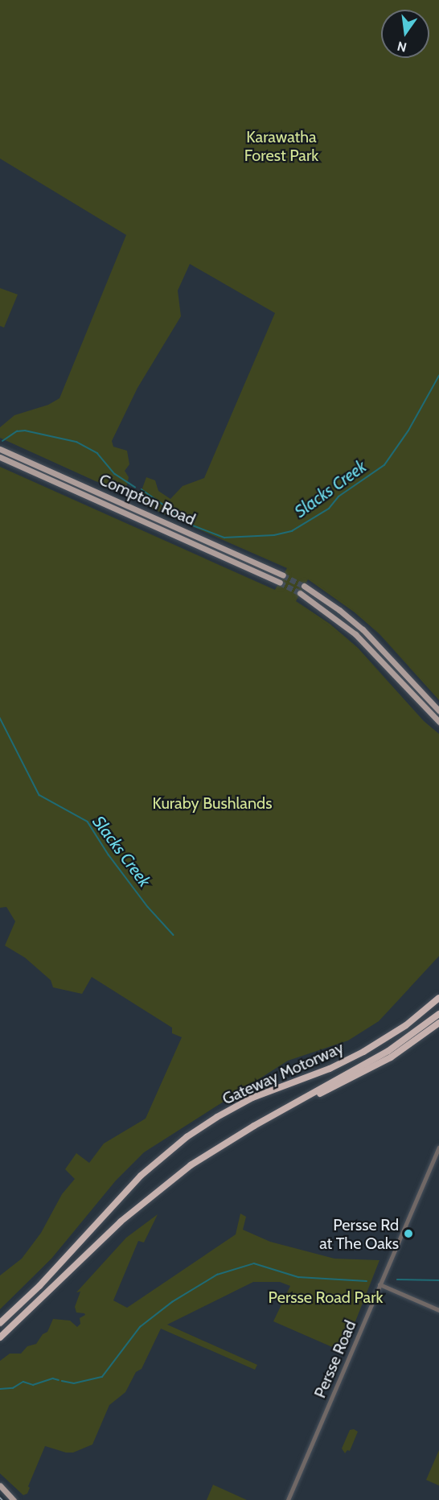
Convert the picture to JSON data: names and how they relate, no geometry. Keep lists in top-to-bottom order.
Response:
{
  "streets": {
    "highway": ["Gateway Motorway"],
    "main road": ["Compton Road"],
    "street": ["Persse Road"]
  },
  "water": ["Slacks Creek"],
  "parks": ["Karawatha Forest Park", "Kuraby Bushlands", "Persse Road Park"],
  "places": ["Persse Rd at The Oaks"],
  "north": "bottom"
}
